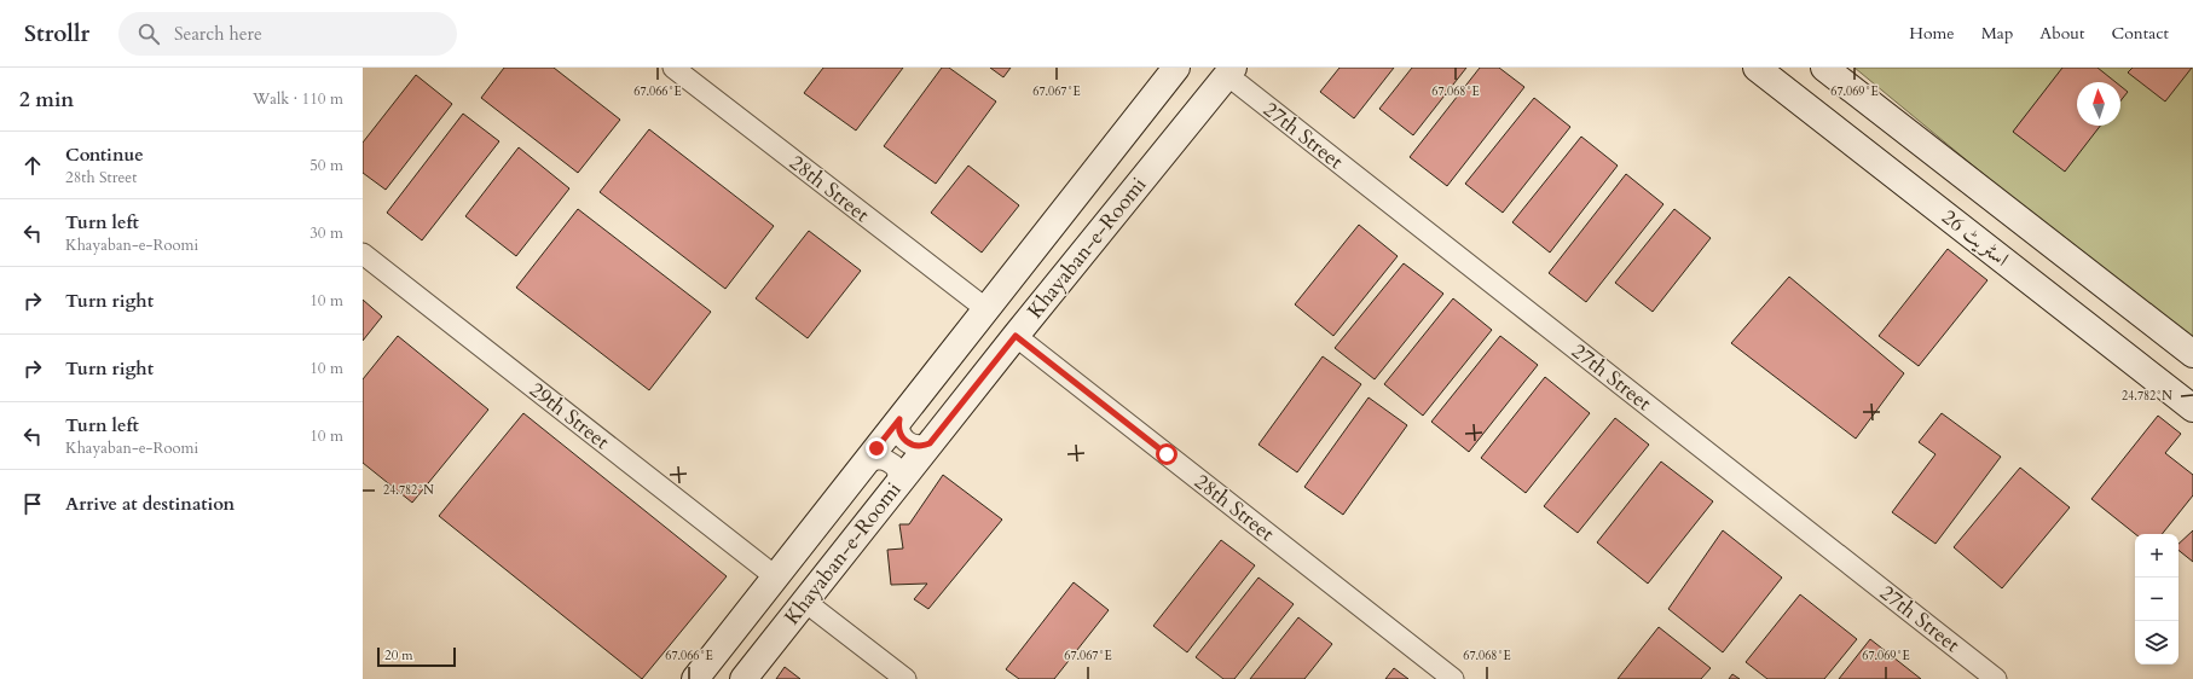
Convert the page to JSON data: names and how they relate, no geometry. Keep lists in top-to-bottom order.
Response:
{
  "streets": {
    "street": [
      "27th Street",
      "28th Street",
      "اسٹریٹ 26",
      "Khayaban-e-Roomi",
      "29th Street"
    ]
  },
  "crossings": [
    ["27th Street", "Khayaban-e-Roomi"],
    ["28th Street", "Khayaban-e-Roomi"],
    ["Khayaban-e-Roomi", "29th Street"]
  ],
  "scale_bar": "20 m",
  "north": "top",
  "page": {
    "header": "Strollr",
    "search": "Search here",
    "nav": [
      "Home",
      "Map",
      "About",
      "Contact"
    ],
    "heading": ["2 min", "Walk · 110 m"],
    "list": [
      ["Continue", "28th Street", "50 m"],
      ["Turn left", "Khayaban-e-Roomi", "30 m"],
      ["Turn right", "10 m"],
      ["Turn right", "10 m"],
      ["Turn left", "Khayaban-e-Roomi", "10 m"],
      "Arrive at destination"
    ],
    "map_buttons": ["+", "−"],
    "scale": "20 m"
  },
  "coordinates": [
    "67.069°E",
    "67.066°E",
    "67.067°E",
    "67.068°E",
    "24.782°N"
  ]
}
